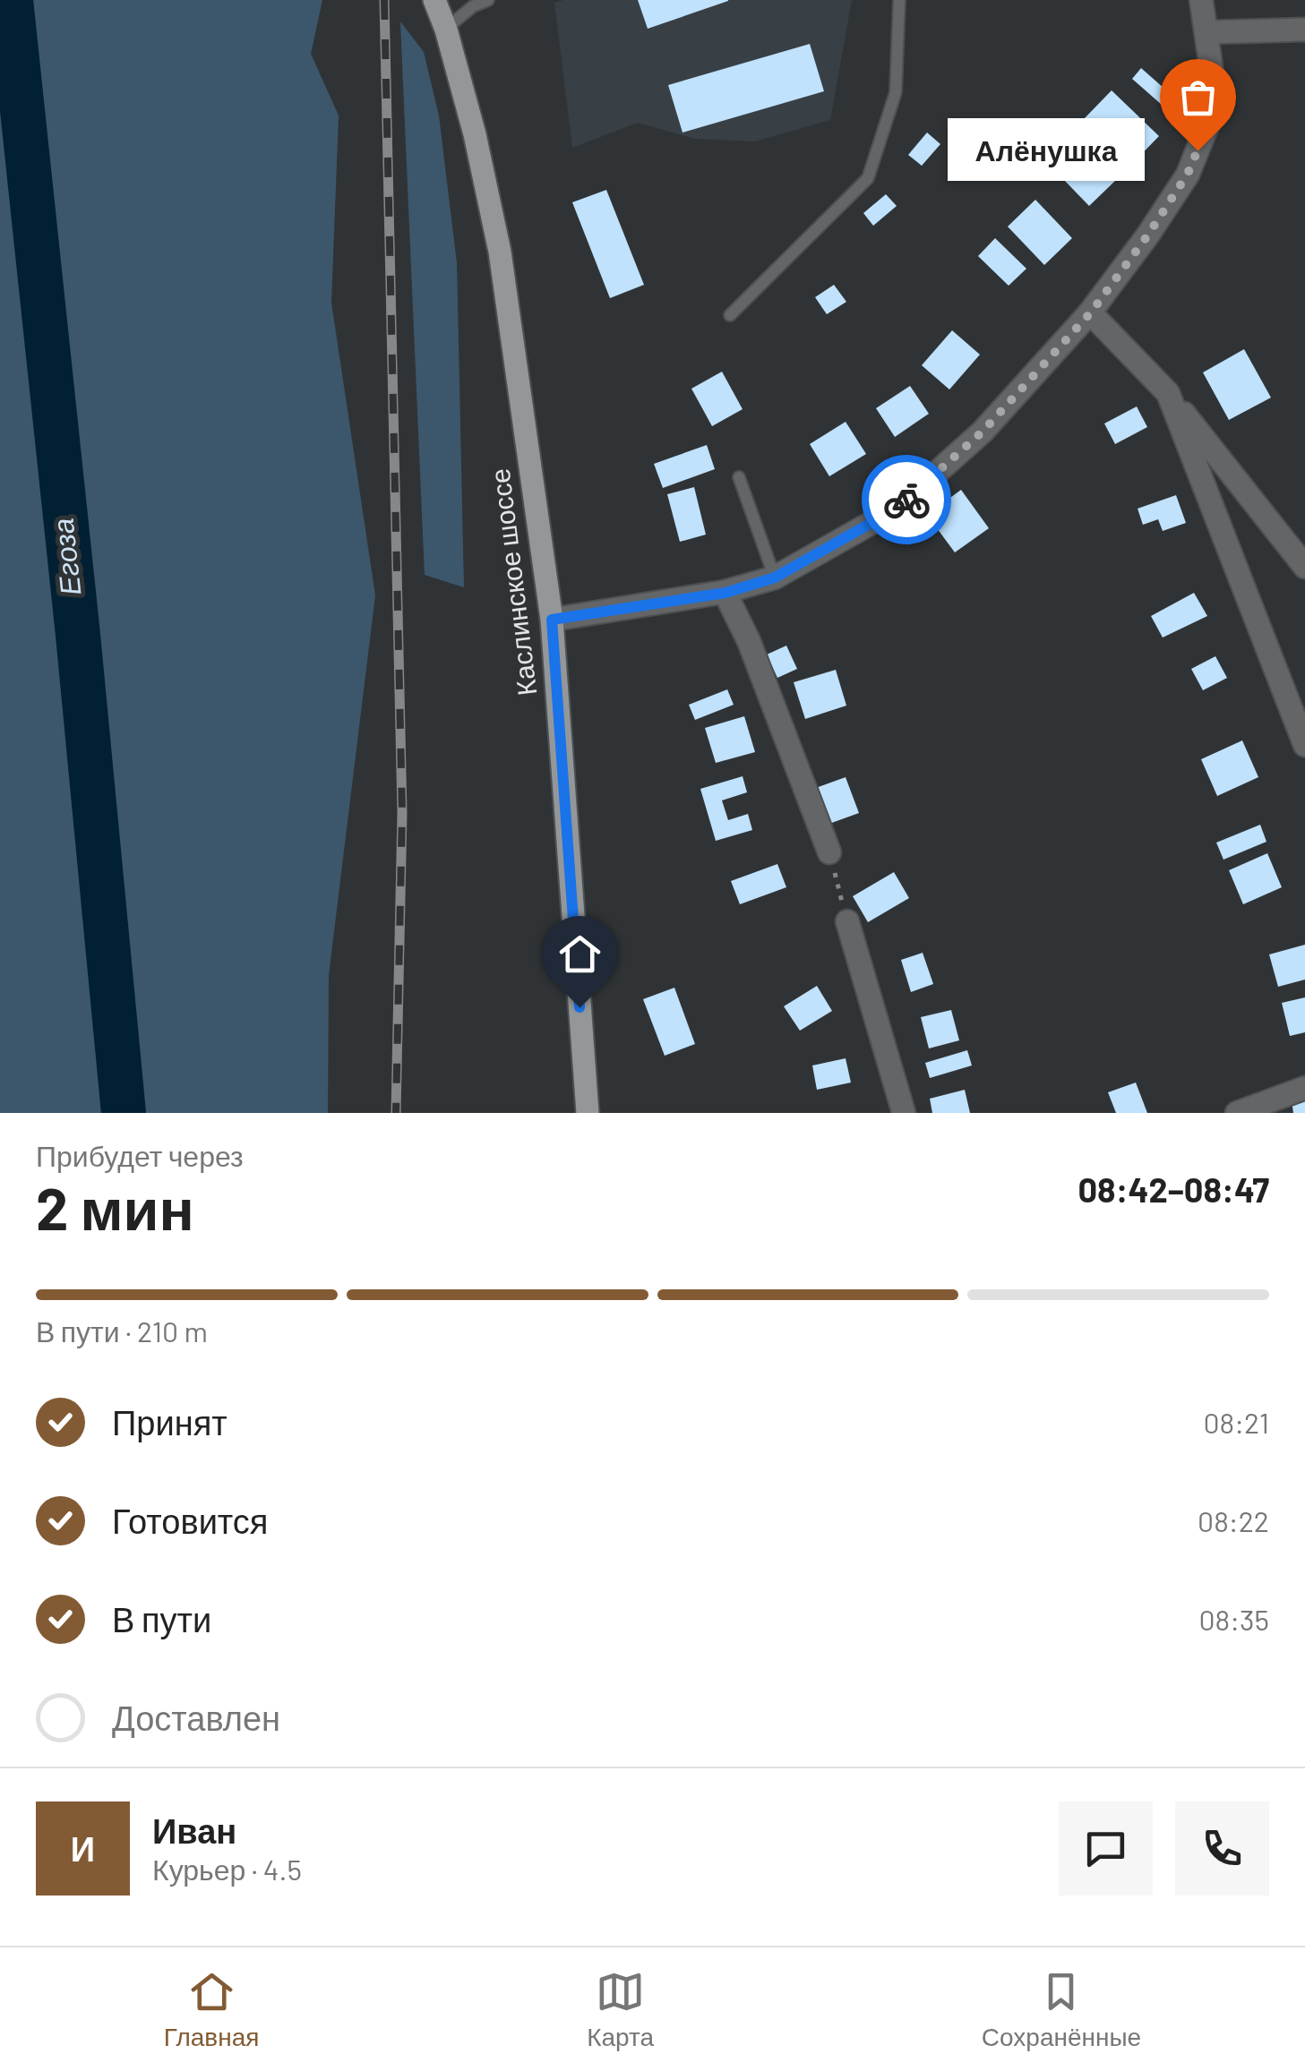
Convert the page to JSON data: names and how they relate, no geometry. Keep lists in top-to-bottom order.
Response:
{
  "streets": {
    "main road": ["Каслинское шоссе"]
  },
  "water": ["Егоза"],
  "places": ["Алёнушка"],
  "page": {
    "bubble": "Алёнушка",
    "heading": ["2 мин", "Прибудет через", "08:42–08:47"],
    "panel": ["Иван", "Курьер · 4.5"],
    "bar": "В пути · 210 m",
    "list": [
      ["Принят", "08:21"],
      ["Готовится", "08:22"],
      ["В пути", "08:35"],
      "Доставлен"
    ],
    "round": "И",
    "tabs": ["Главная", "Карта", "Сохранённые"]
  }
}
